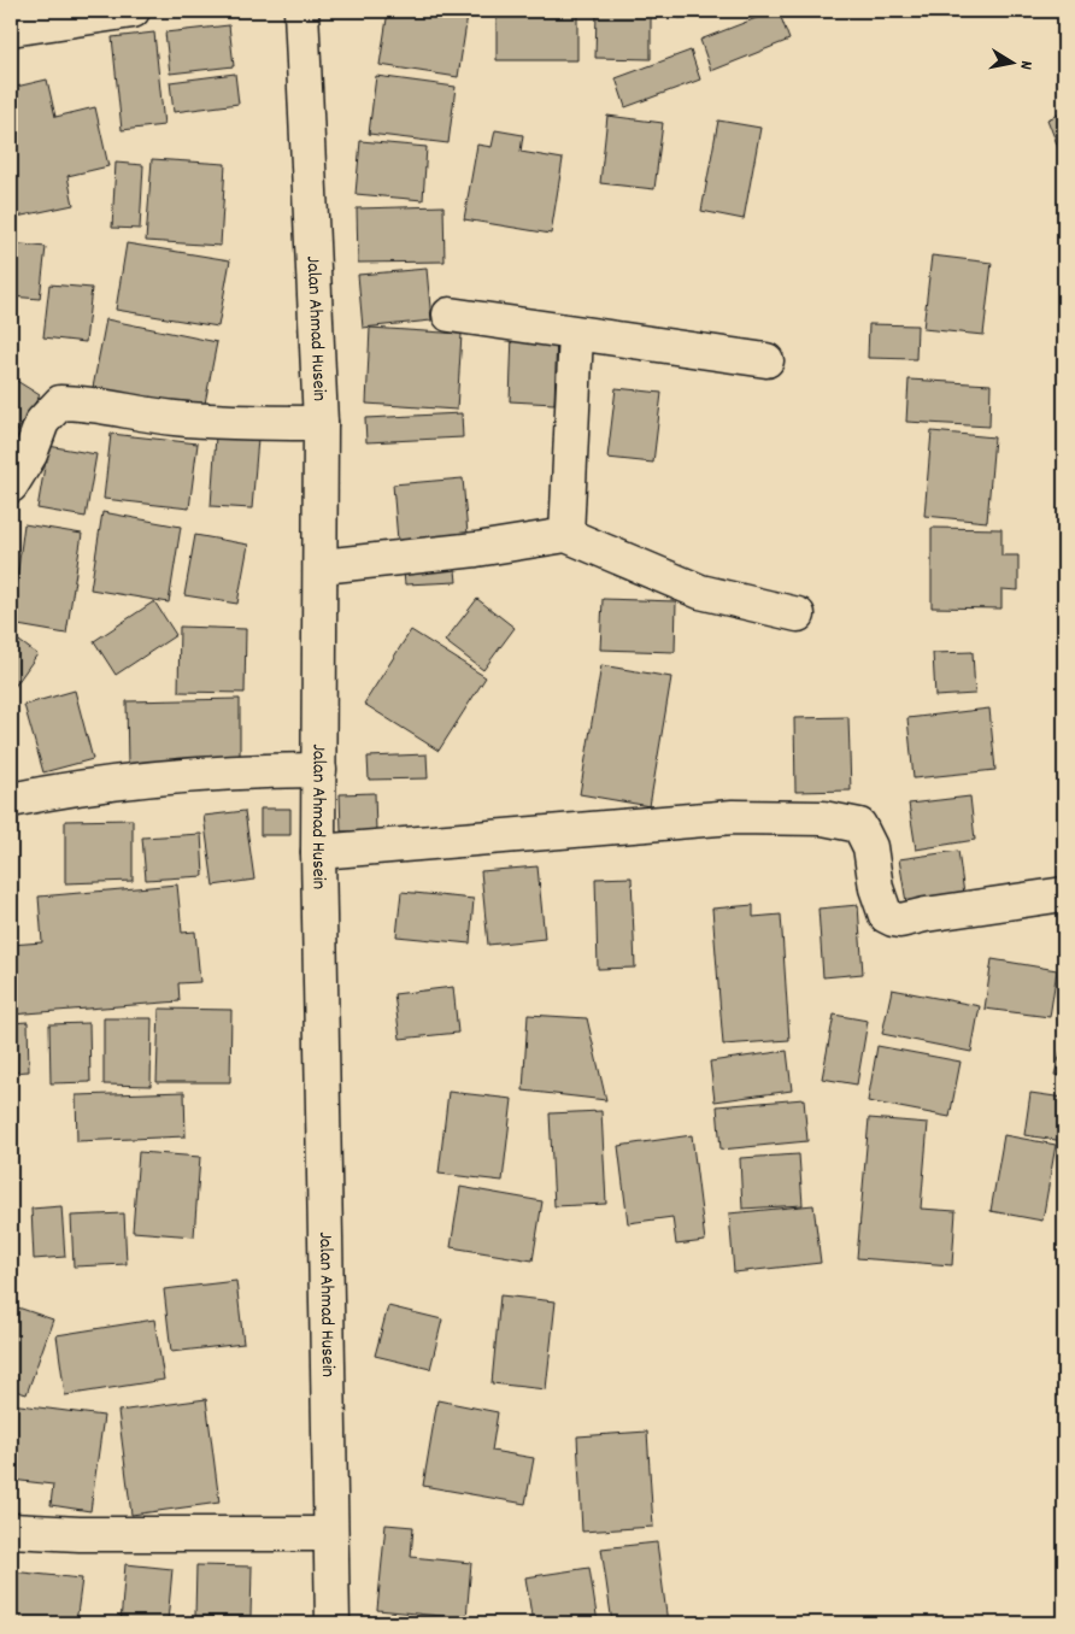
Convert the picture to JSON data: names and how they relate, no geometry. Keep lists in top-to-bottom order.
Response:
{
  "streets": {
    "street": ["Jalan Ahmad Husein"]
  },
  "north": "right"
}
